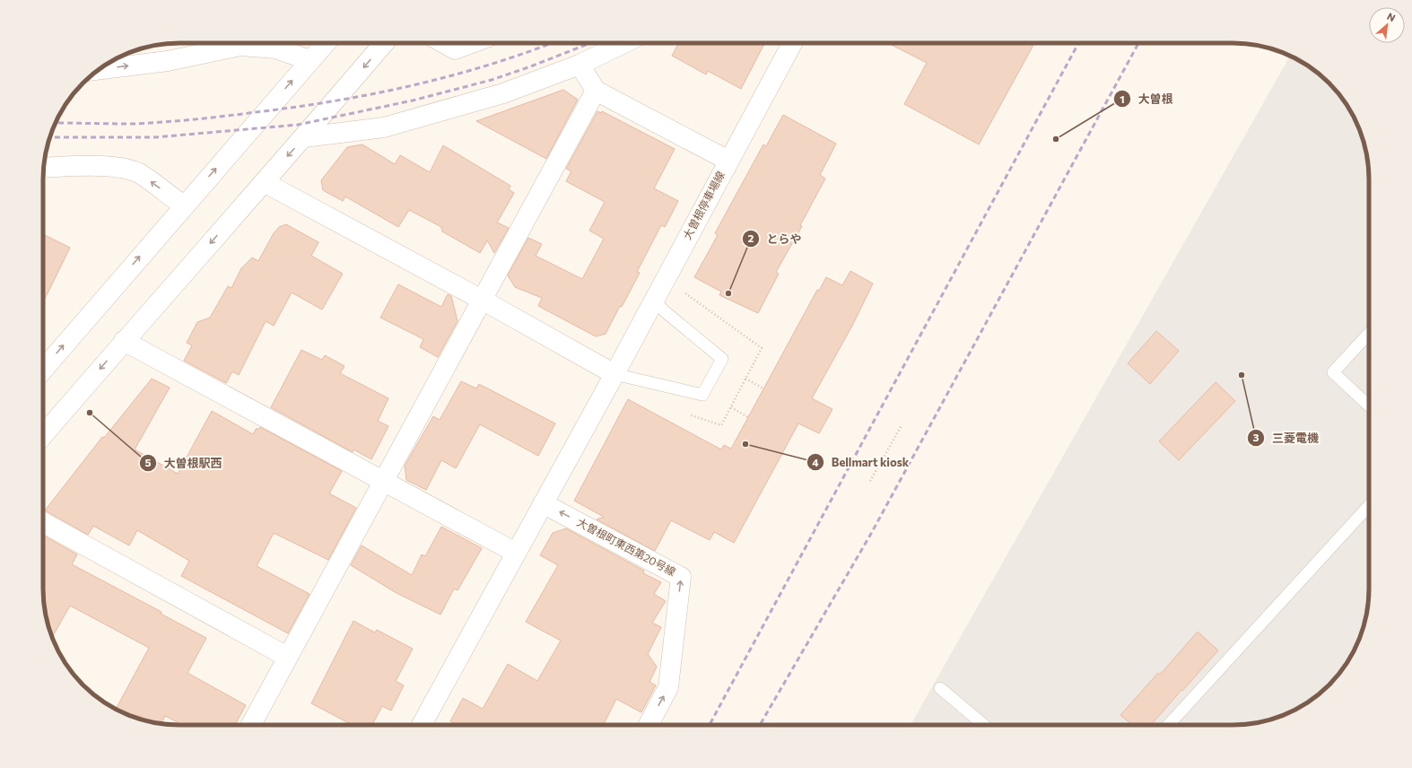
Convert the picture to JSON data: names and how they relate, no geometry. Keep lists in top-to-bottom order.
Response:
{
  "streets": {
    "street": ["大曽根停車場線", "大曽根町東西第20号線"]
  },
  "crossings": [
    ["大曽根停車場線", "大曽根町東西第20号線"]
  ],
  "places": [
    "大曽根",
    "とらや",
    "三菱電機",
    "大曽根駅西",
    "Bellmart kiosk"
  ],
  "north": "top right"
}
